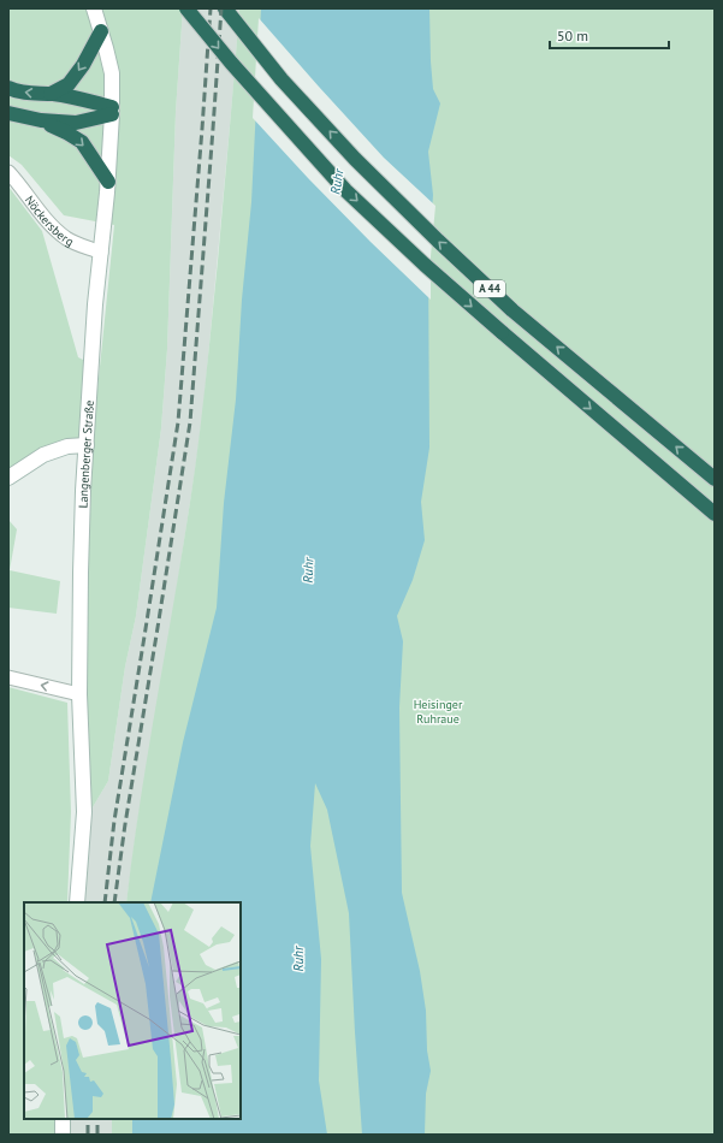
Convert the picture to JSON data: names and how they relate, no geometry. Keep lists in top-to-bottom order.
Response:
{
  "streets": {
    "highway": ["A 44"],
    "main road": ["Langenberger Straße"],
    "street": ["Nöckersberg"]
  },
  "crossings": [
    ["Nöckersberg", "Langenberger Straße"]
  ],
  "water": ["Ruhr"],
  "parks": ["Heisinger Ruhraue"],
  "scale_bar": "50 m"
}
